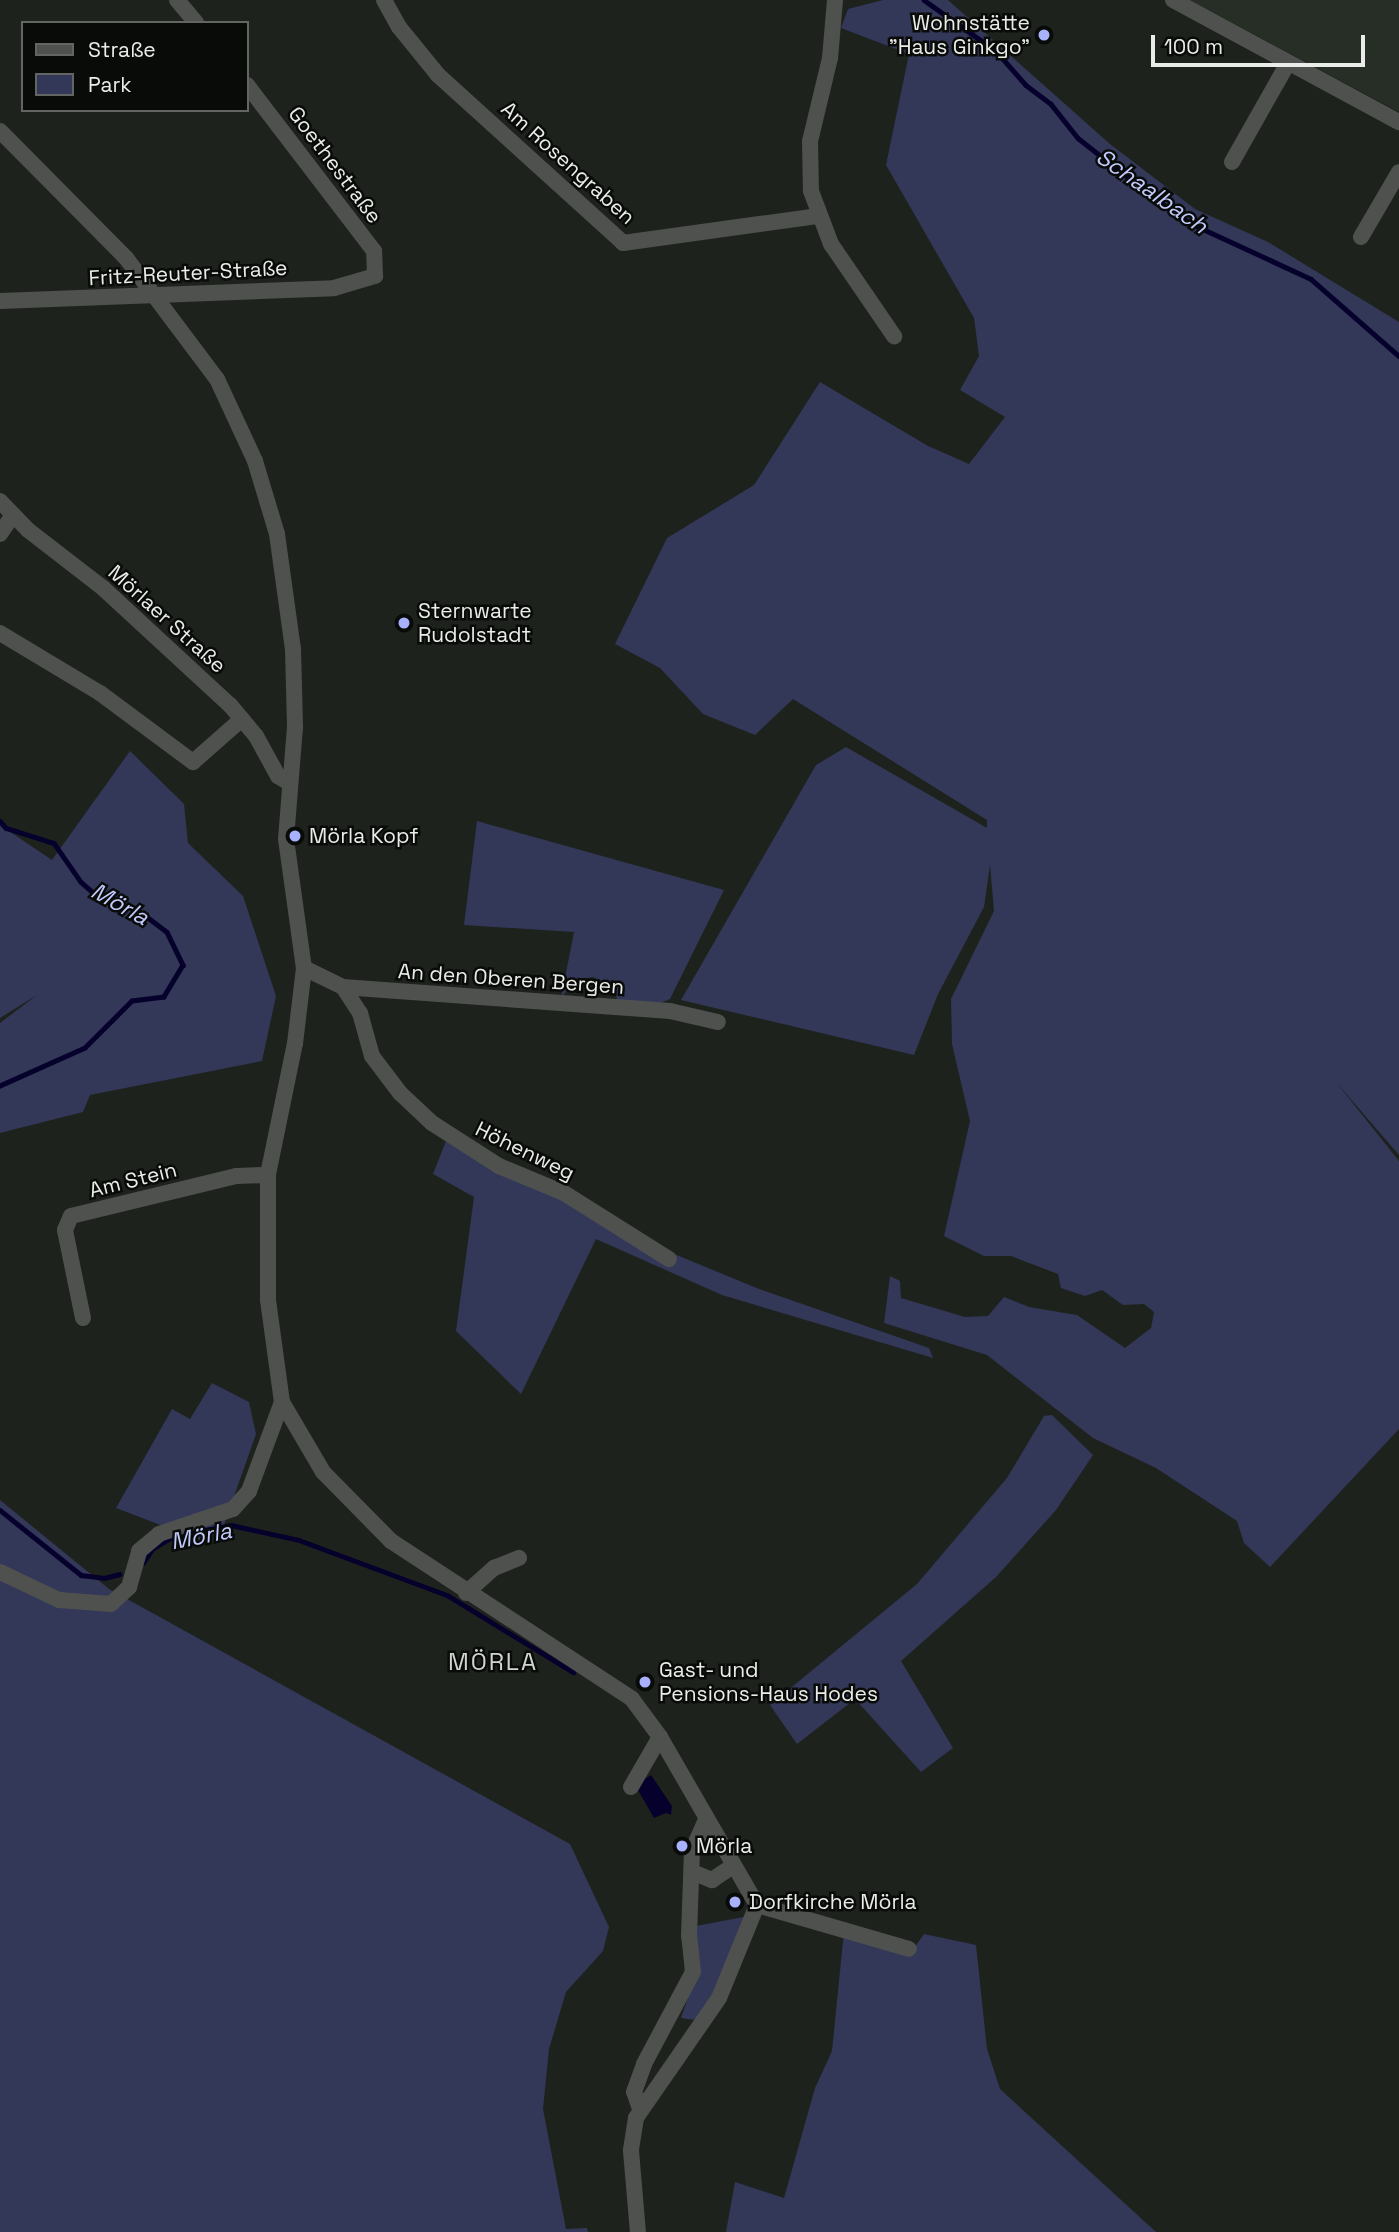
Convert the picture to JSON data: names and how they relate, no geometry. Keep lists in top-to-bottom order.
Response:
{
  "streets": {
    "street": [
      "Am Rosengraben",
      "Goethestraße",
      "Fritz-Reuter-Straße",
      "Mörlaer Straße",
      "An den Oberen Bergen",
      "Höhenweg",
      "Am Stein"
    ]
  },
  "crossings": [
    ["Goethestraße", "Fritz-Reuter-Straße"],
    ["An den Oberen Bergen", "Höhenweg"]
  ],
  "districts": ["MÖRLA"],
  "water": ["Schaalbach", "Mörla"],
  "places": [
    "Wohnstätte \"Haus Ginkgo\"",
    "Sternwarte Rudolstadt",
    "Mörla Kopf",
    "Gast- und Pensions-Haus Hodes",
    "Mörla",
    "Dorfkirche Mörla"
  ],
  "legend": ["Straße", "Park"],
  "scale_bar": "100 m"
}
